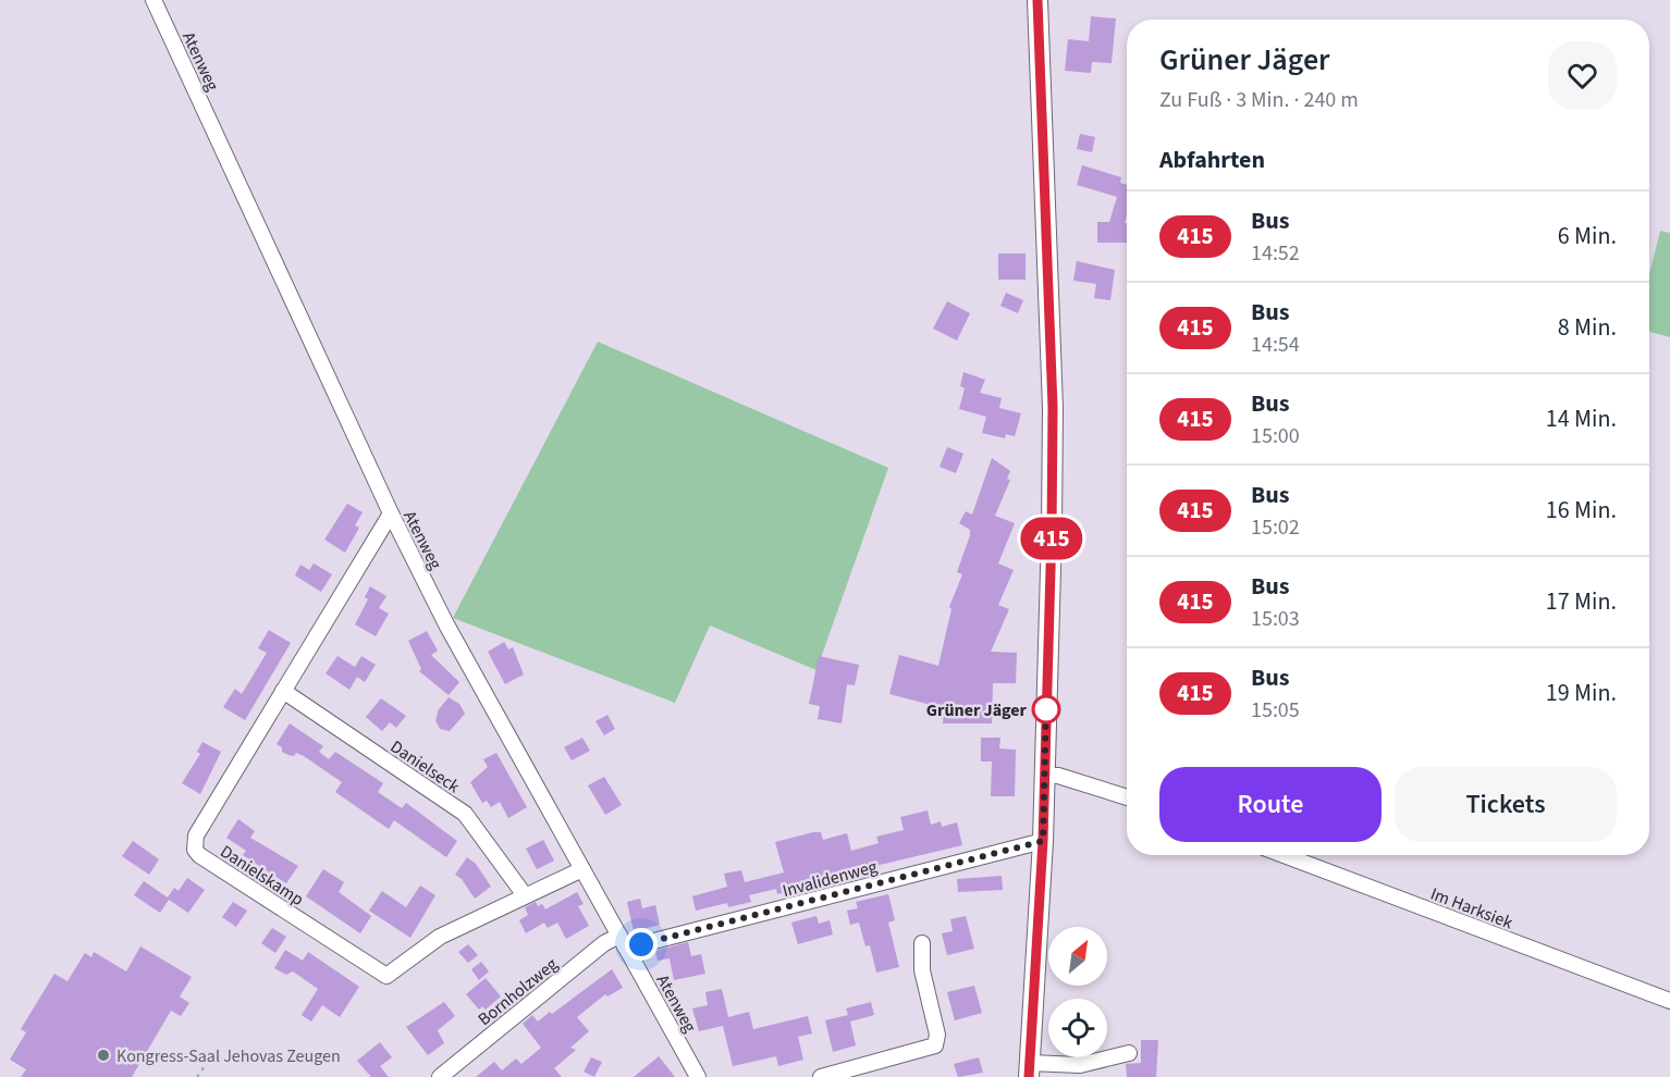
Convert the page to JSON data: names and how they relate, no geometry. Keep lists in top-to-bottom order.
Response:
{
  "streets": {
    "street": [
      "Atenweg",
      "Danielseck",
      "Danielskamp",
      "Invalidenweg",
      "Im Harksiek",
      "Bornholzweg"
    ]
  },
  "crossings": [
    ["Atenweg", "Danielskamp"],
    ["Atenweg", "Invalidenweg"],
    ["Atenweg", "Bornholzweg"],
    ["Danielseck", "Danielskamp"],
    ["Invalidenweg", "Bornholzweg"]
  ],
  "places": ["Grüner Jäger", "Kongress-Saal Jehovas Zeugen"],
  "lines": ["bus line 415"],
  "north": "top right",
  "page": {
    "on_map": "415",
    "heading": [
      ["Grüner Jäger", "Zu Fuß · 3 Min. · 240 m"],
      "Abfahrten"
    ],
    "list": [
      {
        "mark": "415",
        "name": "Bus",
        "note": "14:52",
        "value": "6 Min."
      },
      {
        "mark": "415",
        "name": "Bus",
        "note": "14:54",
        "value": "8 Min."
      },
      {
        "mark": "415",
        "name": "Bus",
        "note": "15:00",
        "value": "14 Min."
      },
      {
        "mark": "415",
        "name": "Bus",
        "note": "15:02",
        "value": "16 Min."
      },
      {
        "mark": "415",
        "name": "Bus",
        "note": "15:03",
        "value": "17 Min."
      },
      {
        "mark": "415",
        "name": "Bus",
        "note": "15:05",
        "value": "19 Min."
      }
    ],
    "buttons": ["Route", "Tickets"]
  }
}
